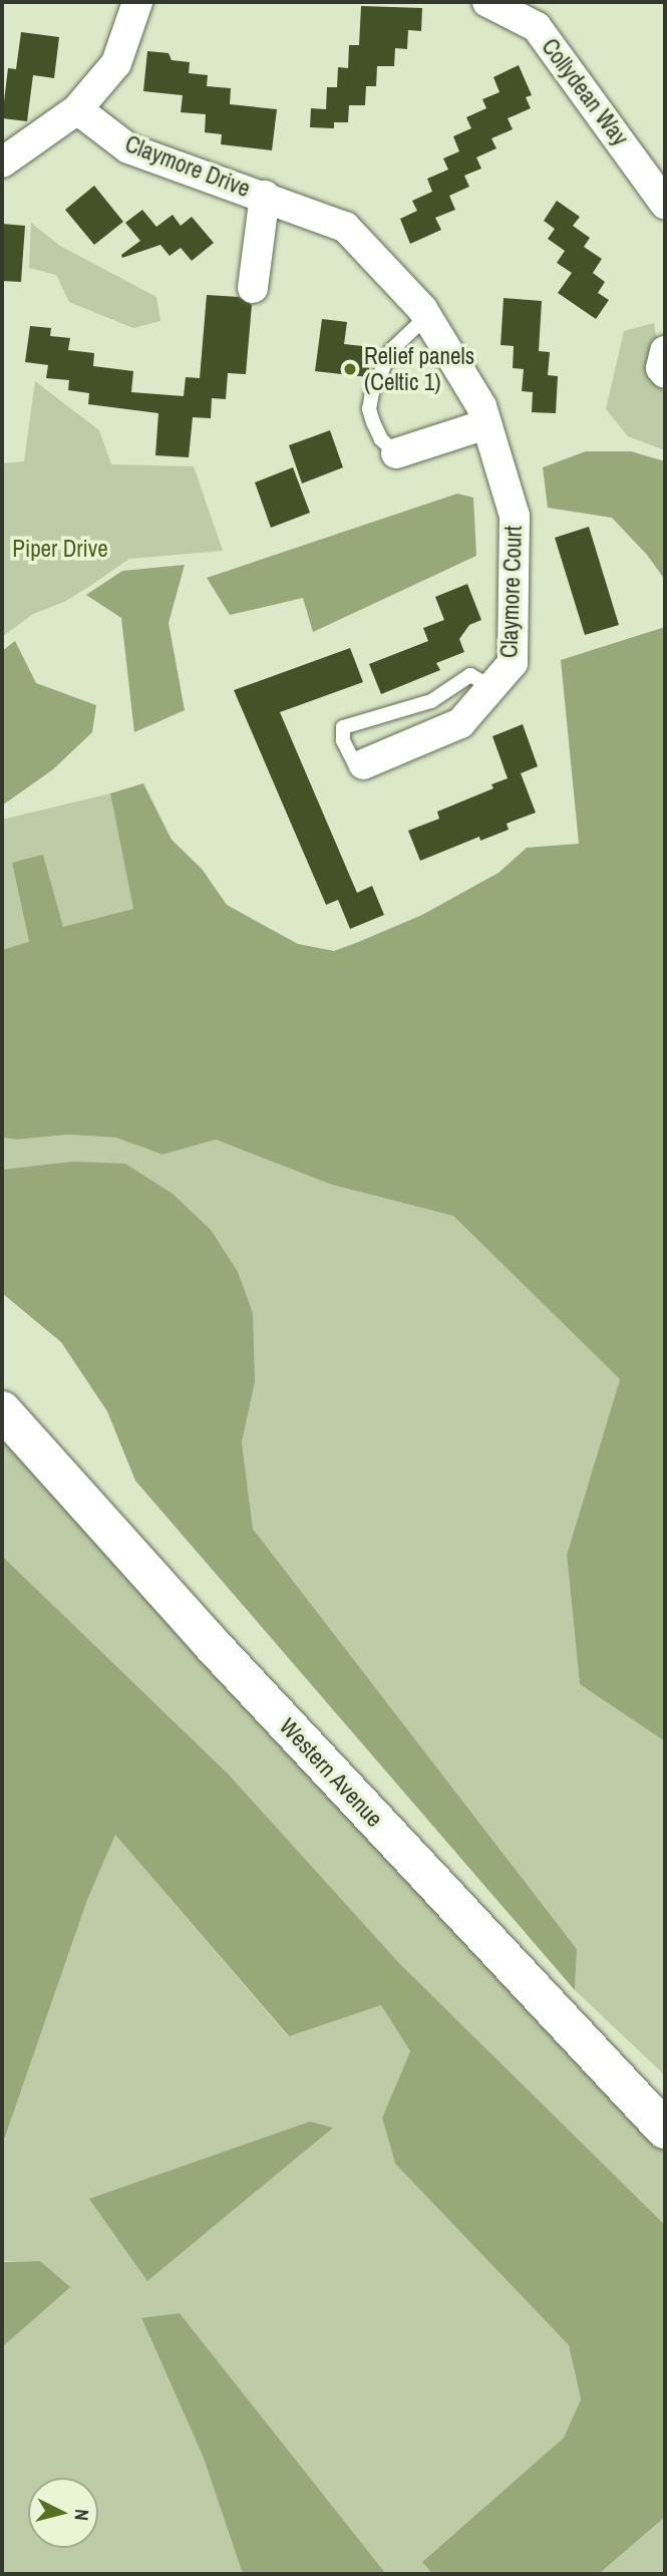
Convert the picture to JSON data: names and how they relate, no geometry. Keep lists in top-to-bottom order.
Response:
{
  "streets": {
    "main road": ["Western Avenue"],
    "street": ["Collydean Way", "Claymore Drive", "Claymore Court"]
  },
  "crossings": [
    ["Claymore Drive", "Claymore Court"]
  ],
  "parks": ["Piper Drive"],
  "places": ["Relief panels (Celtic 1)"],
  "north": "right"
}
